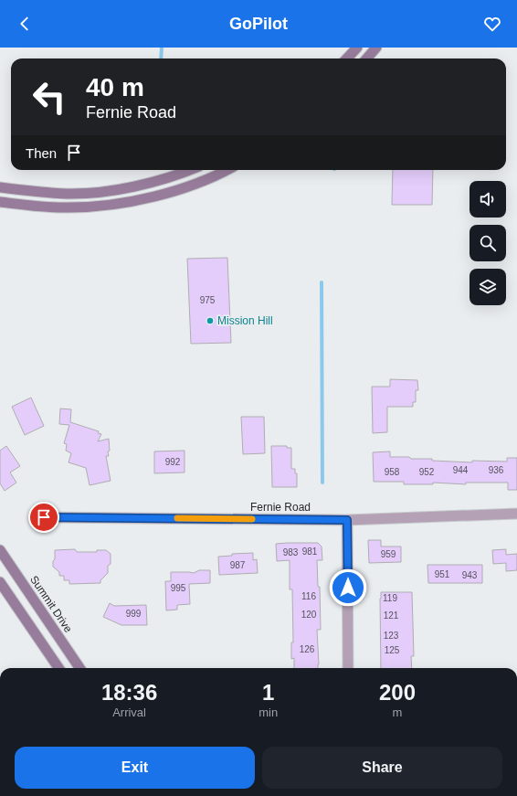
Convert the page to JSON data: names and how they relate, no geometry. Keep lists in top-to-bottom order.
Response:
{
  "streets": {
    "main road": ["Summit Drive"],
    "street": ["Fernie Road"]
  },
  "places": ["Mission Hill"],
  "house_numbers": [
    "975",
    "992",
    "944",
    "936",
    "958",
    "952",
    "981",
    "983",
    "959",
    "987",
    "951",
    "943",
    "995",
    "116",
    "119",
    "999",
    "120",
    "121",
    "123",
    "126",
    "125"
  ],
  "page": {
    "header": "GoPilot",
    "turn": ["40 m", "Fernie Road"],
    "then": "Then",
    "eta": [
      "18:36",
      "Arrival",
      "1",
      "min",
      "200",
      "m"
    ],
    "buttons": ["Exit", "Share"]
  }
}
